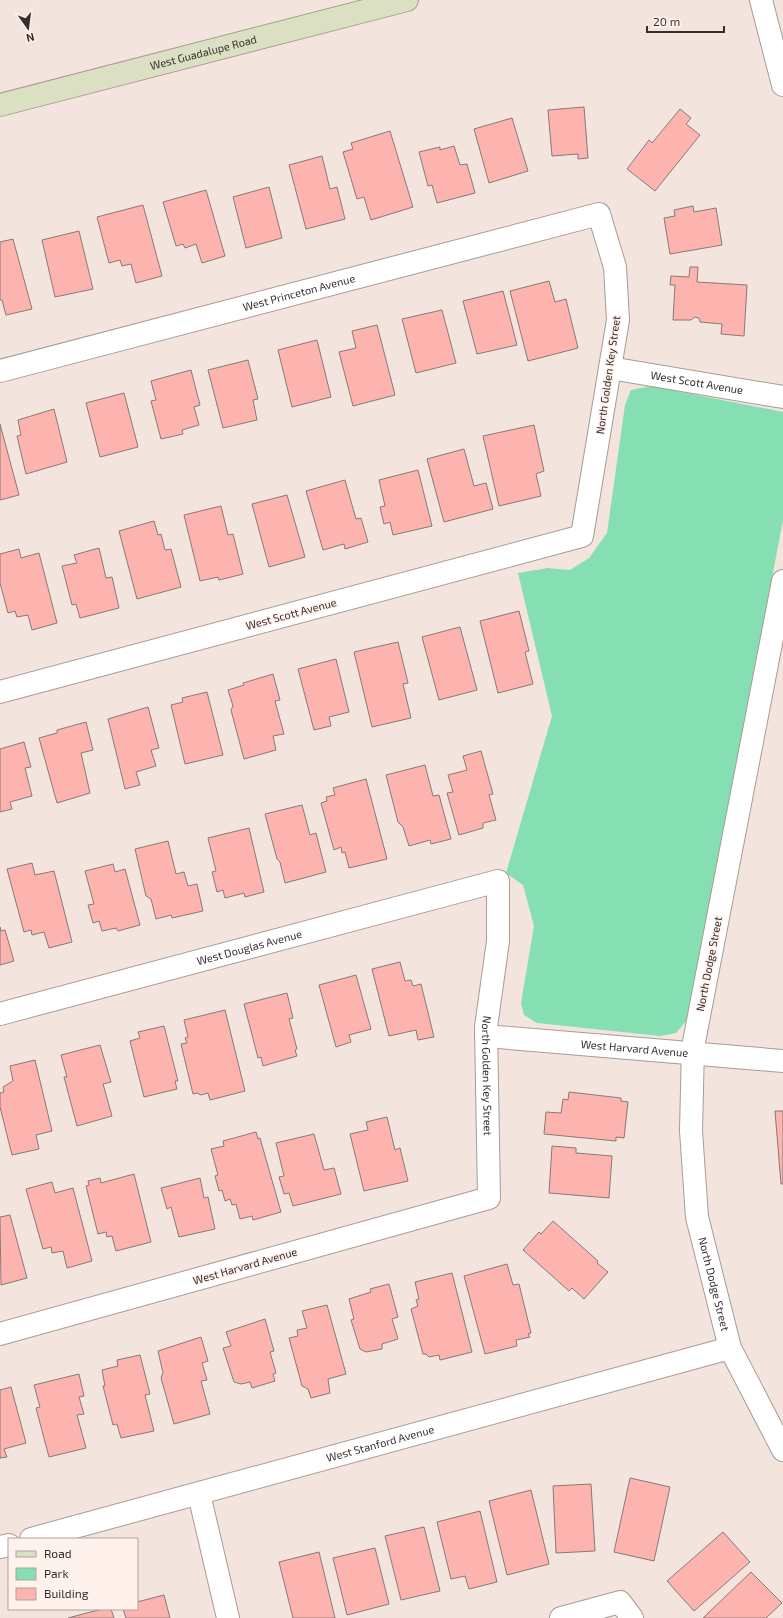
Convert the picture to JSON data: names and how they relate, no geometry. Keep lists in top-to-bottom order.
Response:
{
  "streets": {
    "main road": ["West Guadalupe Road"],
    "street": [
      "West Princeton Avenue",
      "North Golden Key Street",
      "West Scott Avenue",
      "West Douglas Avenue",
      "North Dodge Street",
      "West Harvard Avenue",
      "West Stanford Avenue"
    ]
  },
  "crossings": [
    ["West Princeton Avenue", "North Golden Key Street"],
    ["North Golden Key Street", "West Scott Avenue"],
    ["North Golden Key Street", "West Douglas Avenue"],
    ["North Golden Key Street", "West Harvard Avenue"],
    ["North Dodge Street", "West Harvard Avenue"],
    ["North Dodge Street", "West Stanford Avenue"]
  ],
  "legend": ["Road", "Park", "Building"],
  "scale_bar": "20 m",
  "north": "bottom"
}
